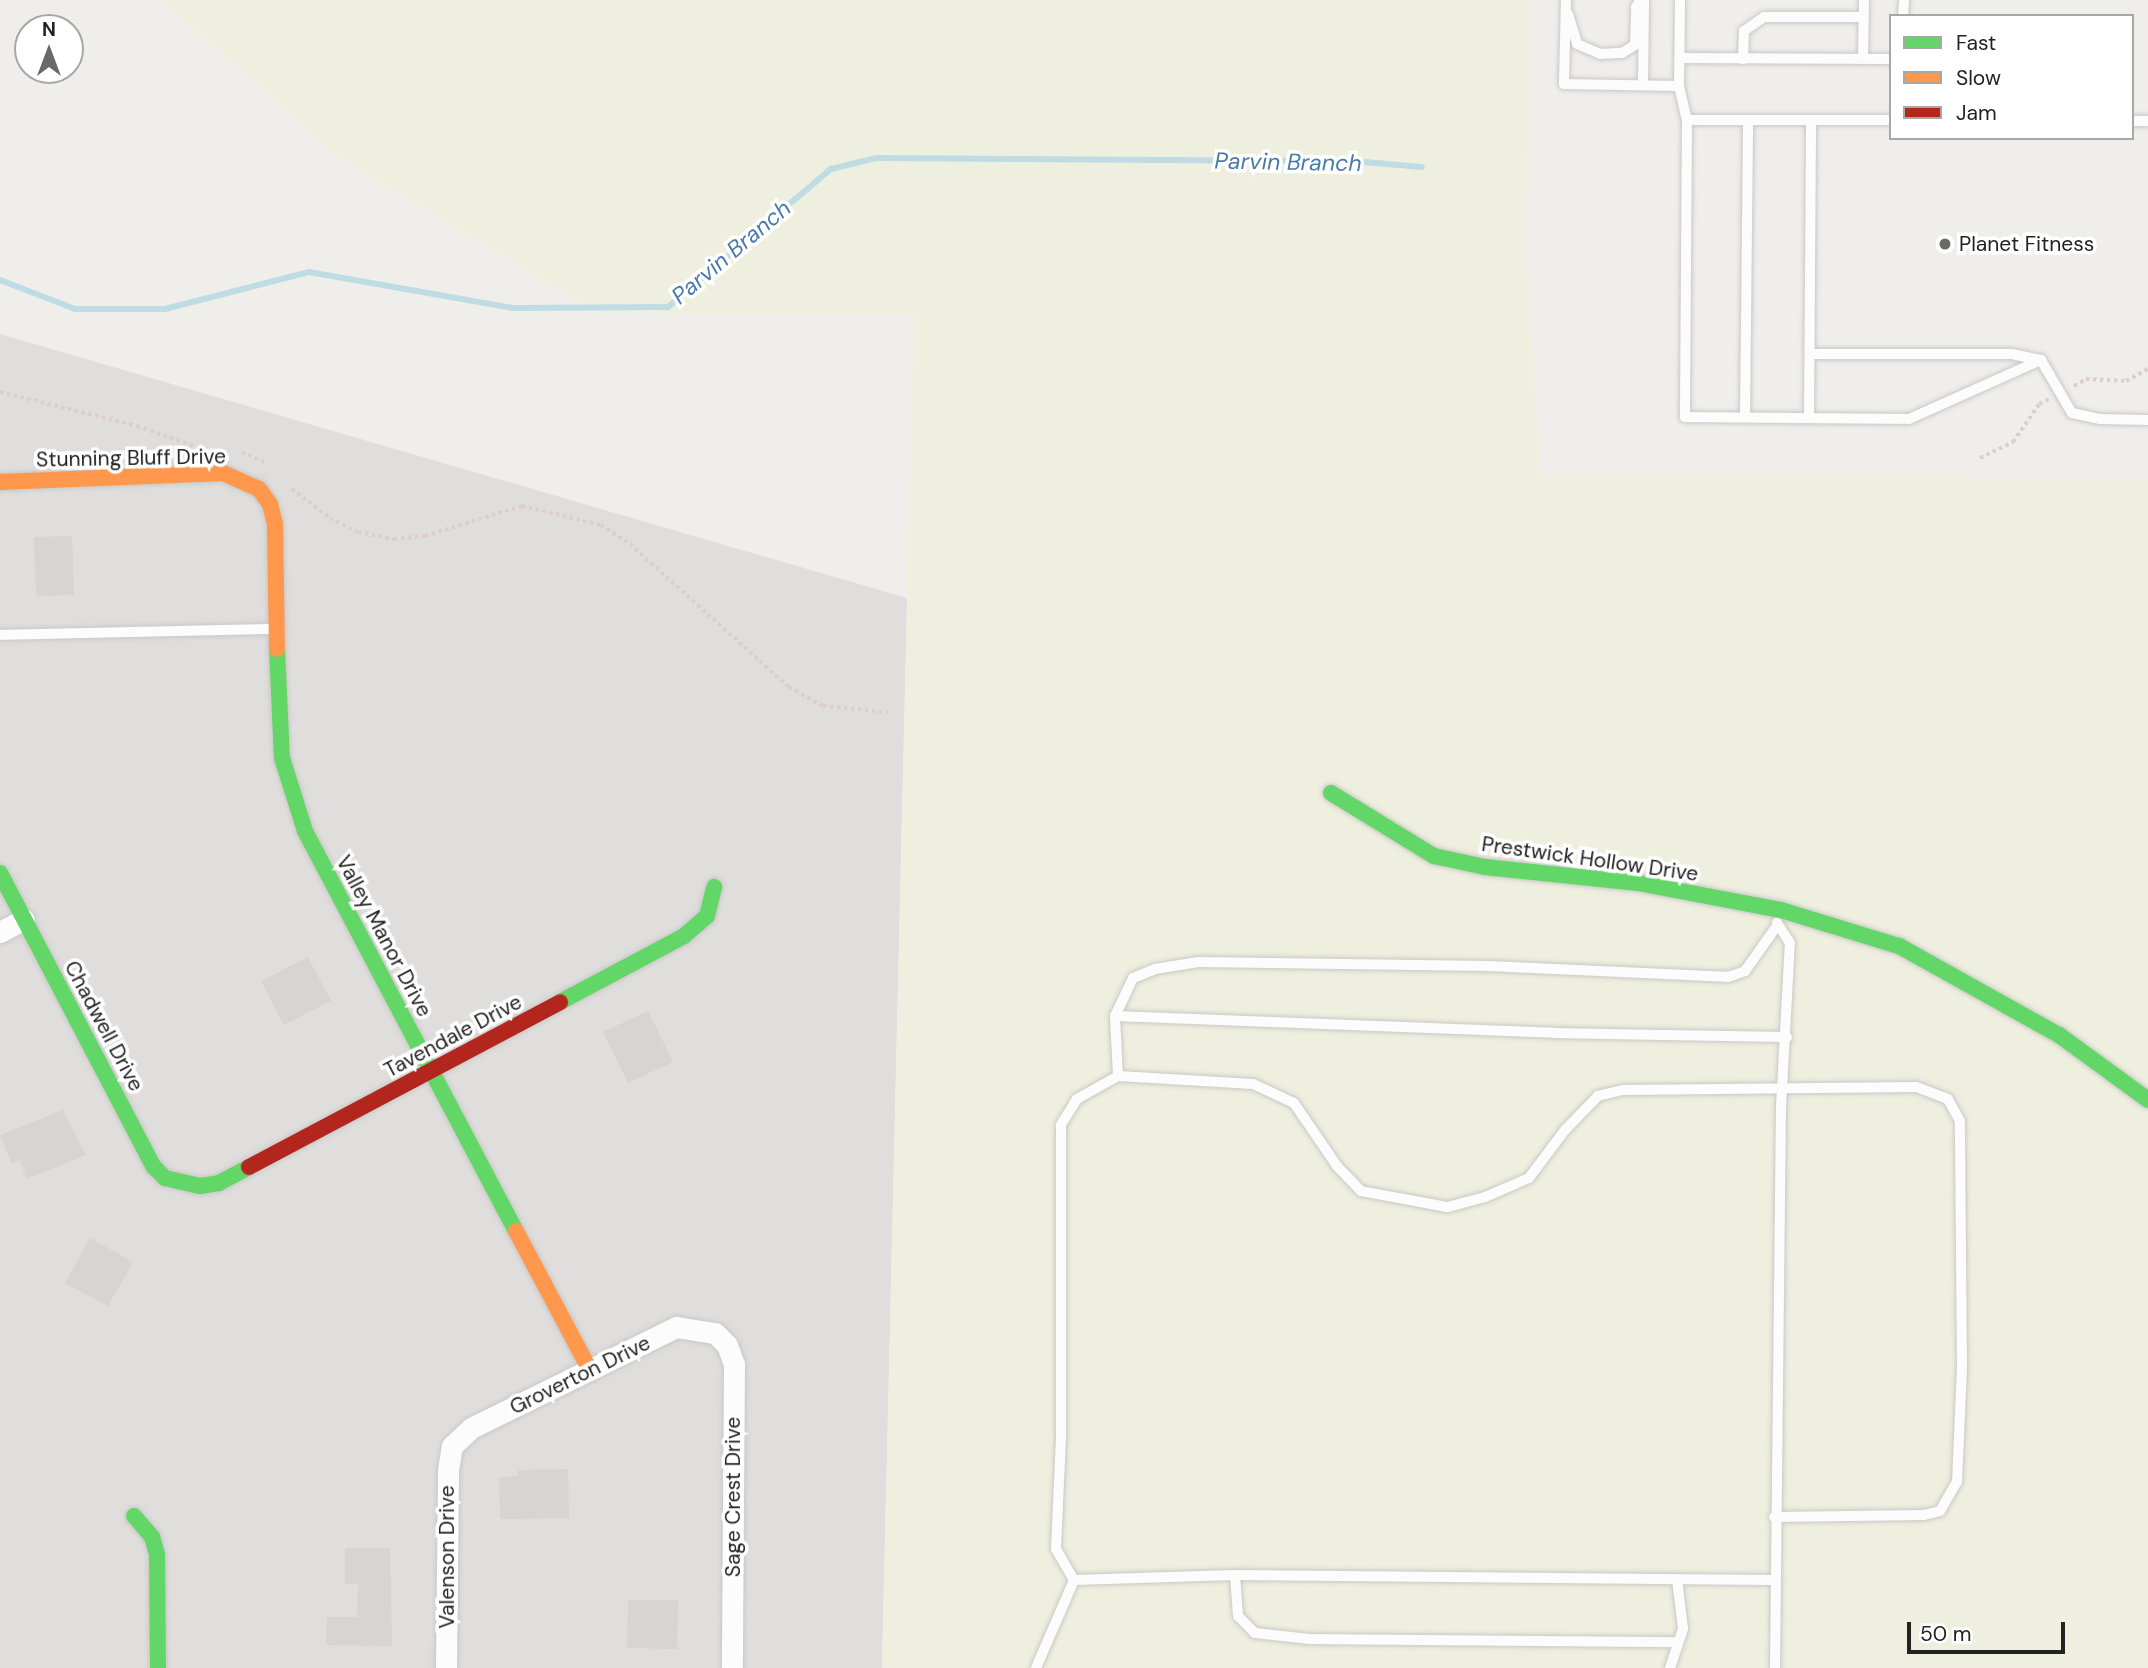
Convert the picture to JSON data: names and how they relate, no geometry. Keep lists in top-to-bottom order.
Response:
{
  "streets": {
    "street": [
      "Stunning Bluff Drive",
      "Prestwick Hollow Drive",
      "Valley Manor Drive",
      "Chadwell Drive",
      "Tavendale Drive",
      "Groverton Drive",
      "Sage Crest Drive",
      "Valenson Drive"
    ]
  },
  "crossings": [
    ["Stunning Bluff Drive", "Valley Manor Drive"],
    ["Valley Manor Drive", "Tavendale Drive"],
    ["Valley Manor Drive", "Groverton Drive"],
    ["Chadwell Drive", "Tavendale Drive"],
    ["Groverton Drive", "Sage Crest Drive"],
    ["Groverton Drive", "Valenson Drive"]
  ],
  "water": ["Parvin Branch"],
  "places": ["Planet Fitness"],
  "legend": ["Fast", "Slow", "Jam"],
  "scale_bar": "50 m",
  "north": "top"
}
